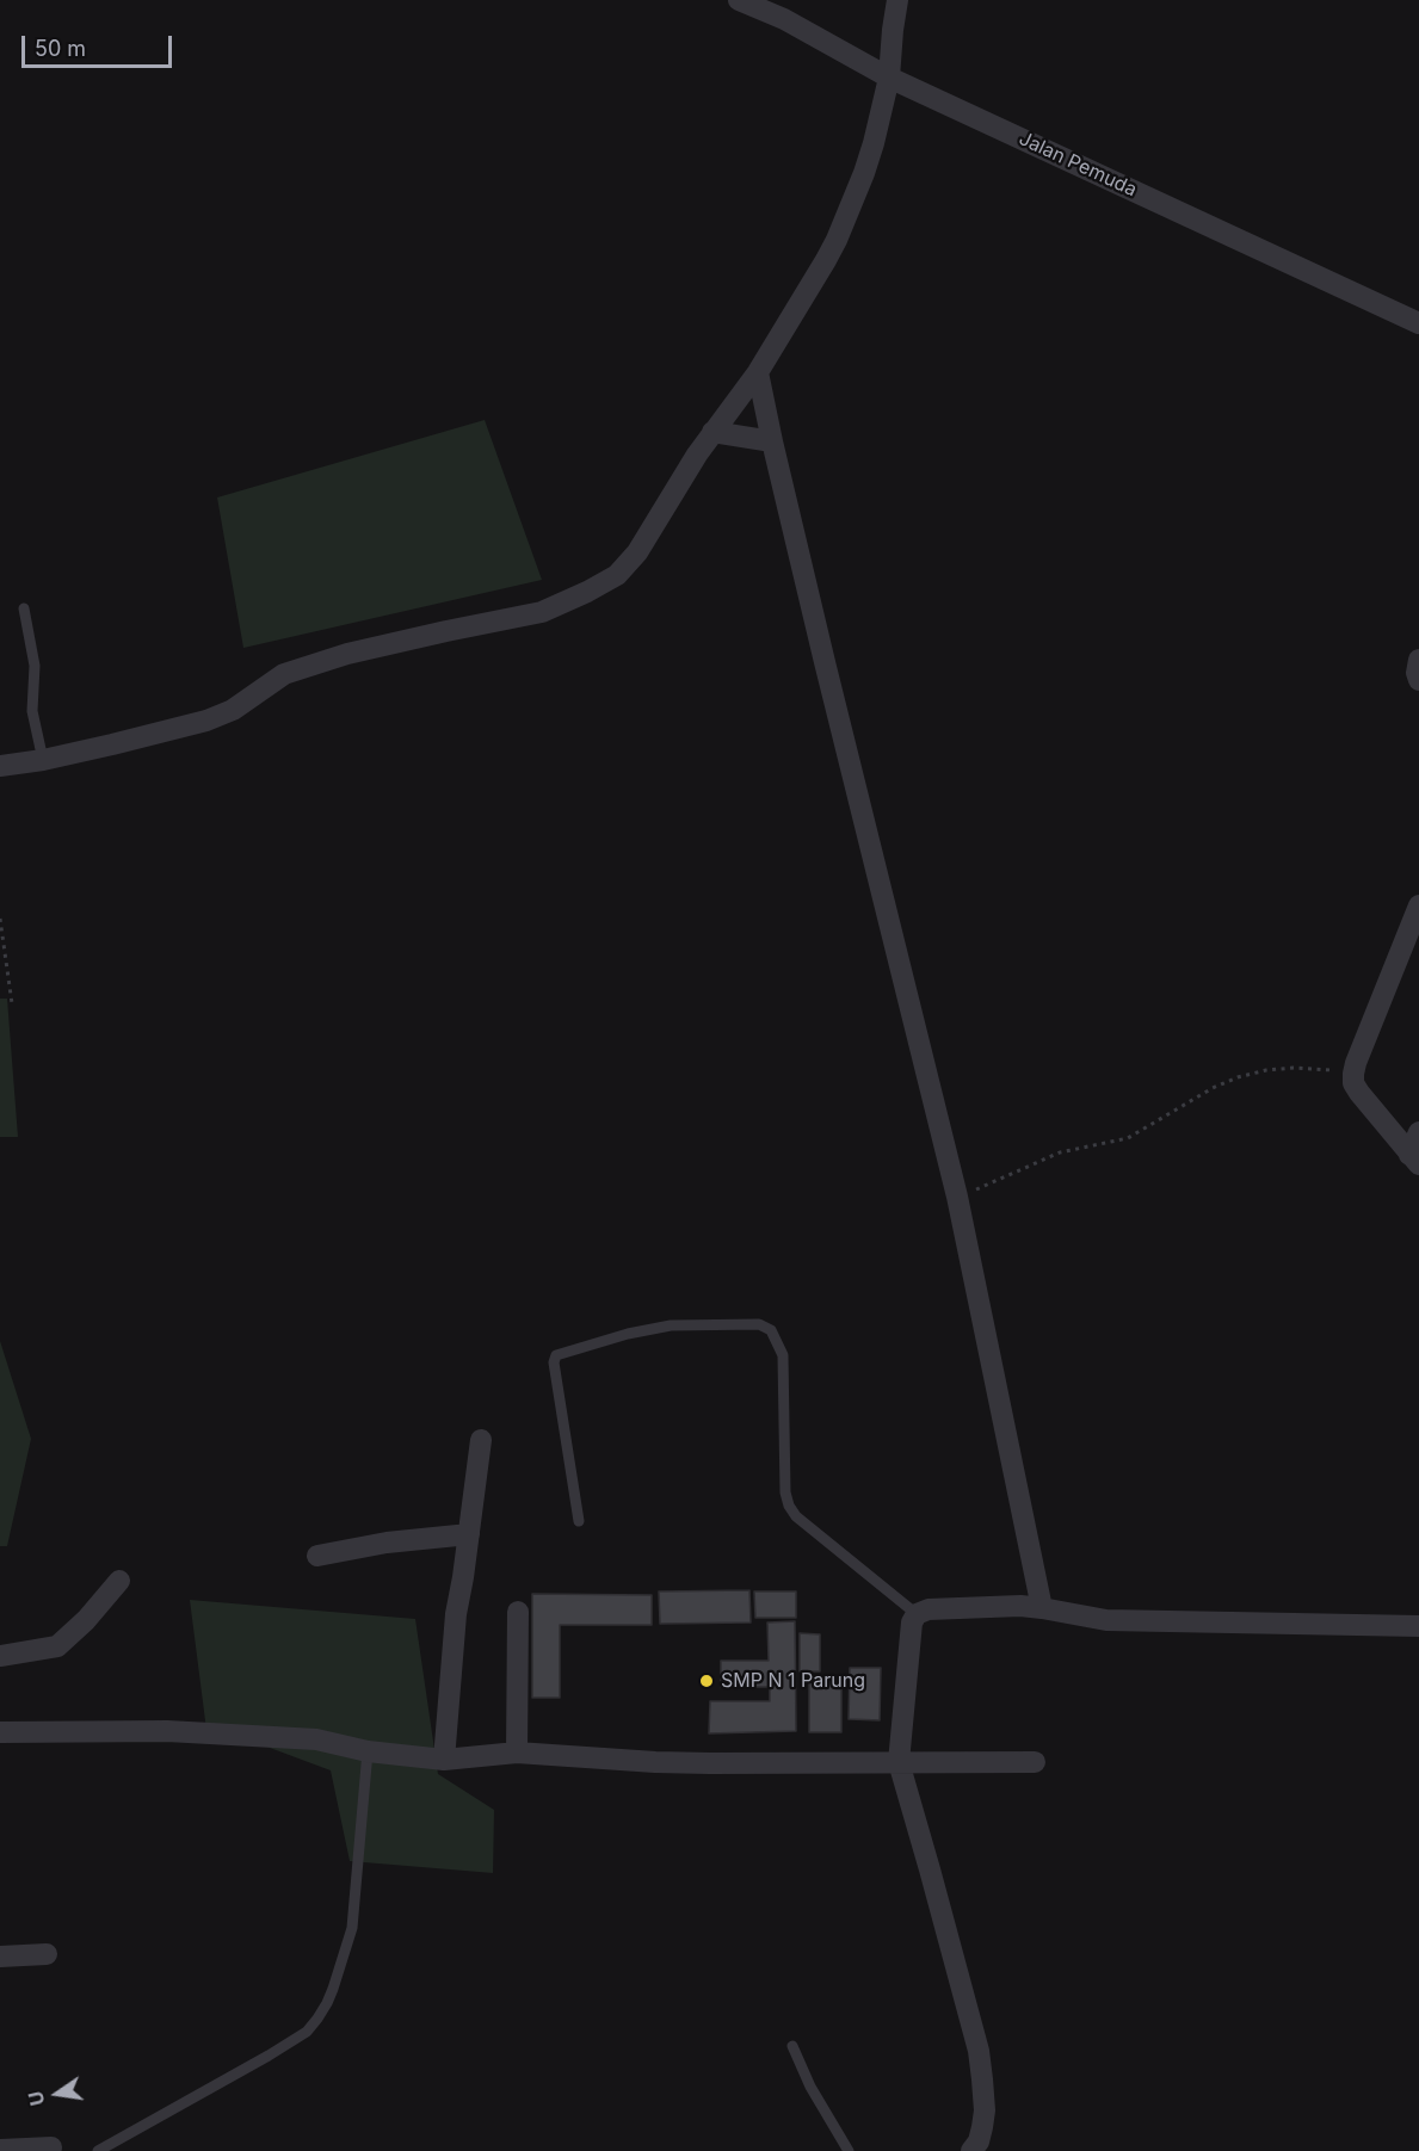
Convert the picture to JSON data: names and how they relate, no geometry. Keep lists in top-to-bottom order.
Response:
{
  "streets": {
    "street": ["Jalan Pemuda"]
  },
  "places": ["SMP N 1 Parung"],
  "scale_bar": "50 m",
  "north": "left"
}
